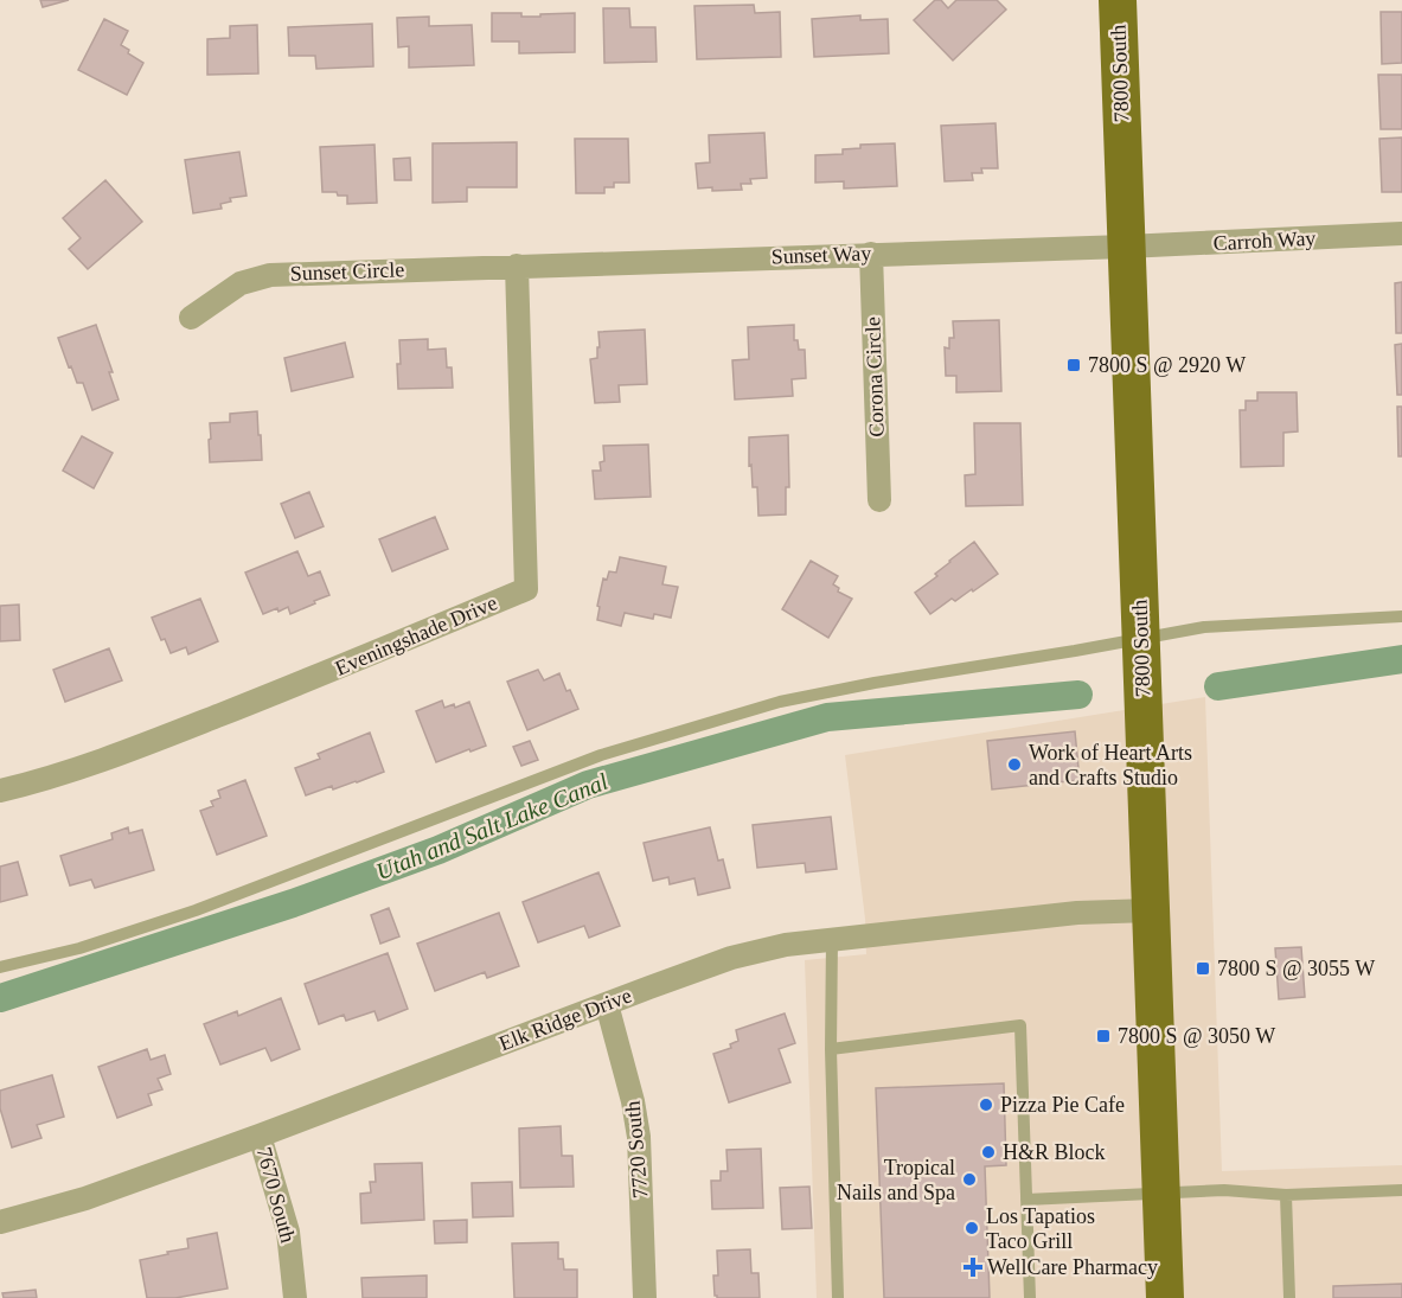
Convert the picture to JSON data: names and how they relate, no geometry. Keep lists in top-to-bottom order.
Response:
{
  "streets": {
    "main road": ["7800 South"],
    "street": [
      "Carroh Way",
      "Sunset Way",
      "Sunset Circle",
      "Corona Circle",
      "Eveningshade Drive",
      "Elk Ridge Drive",
      "7720 South",
      "7670 South"
    ]
  },
  "crossings": [
    ["7800 South", "Carroh Way"],
    ["7800 South", "Sunset Way"],
    ["7800 South", "Elk Ridge Drive"],
    ["Carroh Way", "Sunset Way"],
    ["Sunset Way", "Sunset Circle"],
    ["Sunset Way", "Corona Circle"],
    ["Sunset Way", "Eveningshade Drive"],
    ["Sunset Circle", "Eveningshade Drive"],
    ["Elk Ridge Drive", "7720 South"],
    ["Elk Ridge Drive", "7670 South"]
  ],
  "water": ["Utah and Salt Lake Canal"],
  "places": {
    "transit": ["7800 S @ 2920 W", "7800 S @ 3055 W", "7800 S @ 3050 W"],
    "other": [
      "Work of Heart Arts and Crafts Studio",
      "Pizza Pie Cafe",
      "H&R Block",
      "Tropical Nails and Spa",
      "Los Tapatios Taco Grill"
    ],
    "health": ["WellCare Pharmacy"]
  }
}
